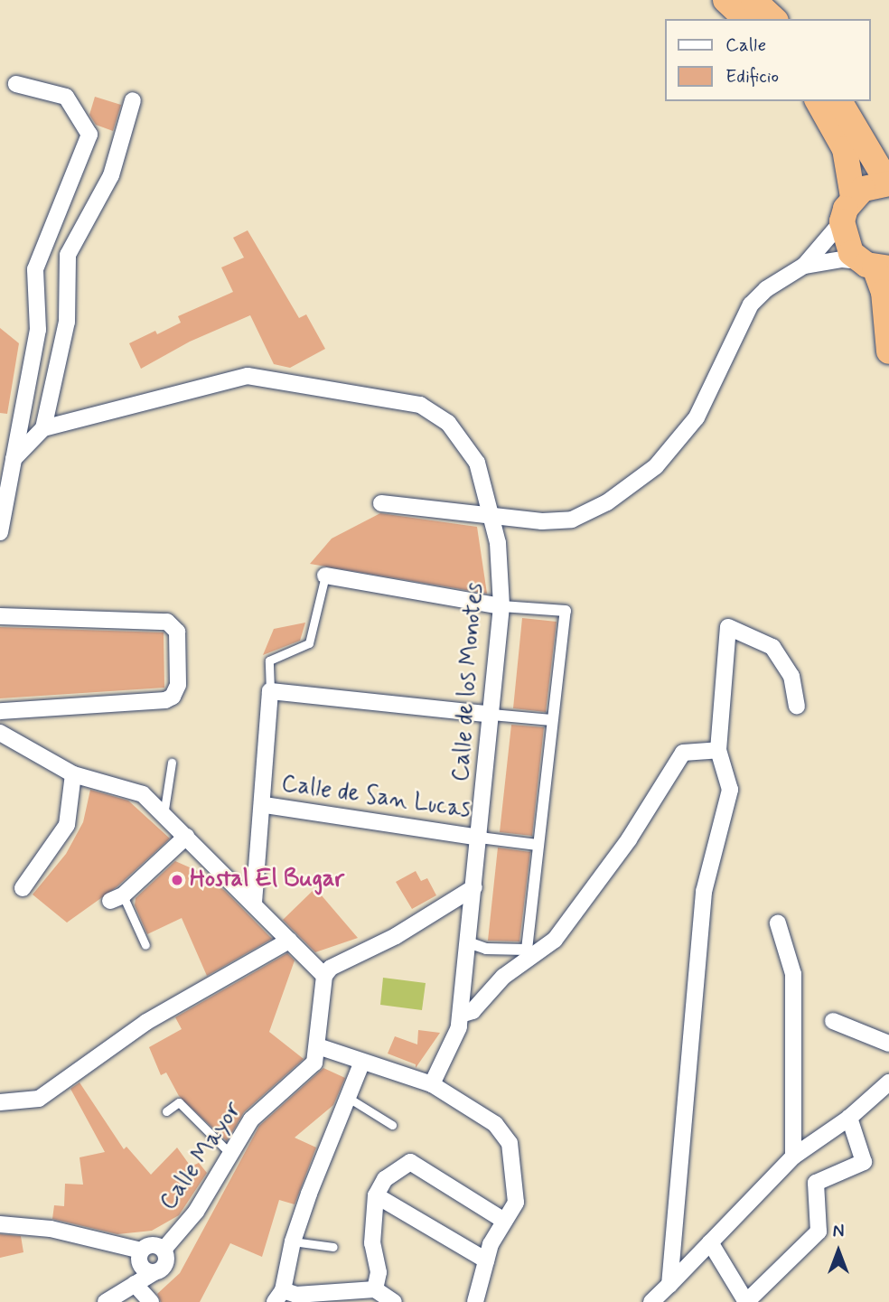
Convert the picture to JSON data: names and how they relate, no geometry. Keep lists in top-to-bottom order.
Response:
{
  "streets": {
    "street": ["Calle de los Monotes", "Calle de San Lucas", "Calle Mayor"]
  },
  "crossings": [
    ["Calle de los Monotes", "Calle de San Lucas"]
  ],
  "places": ["Hostal El Bugar"],
  "legend": ["Calle", "Edificio"],
  "north": "top"
}
